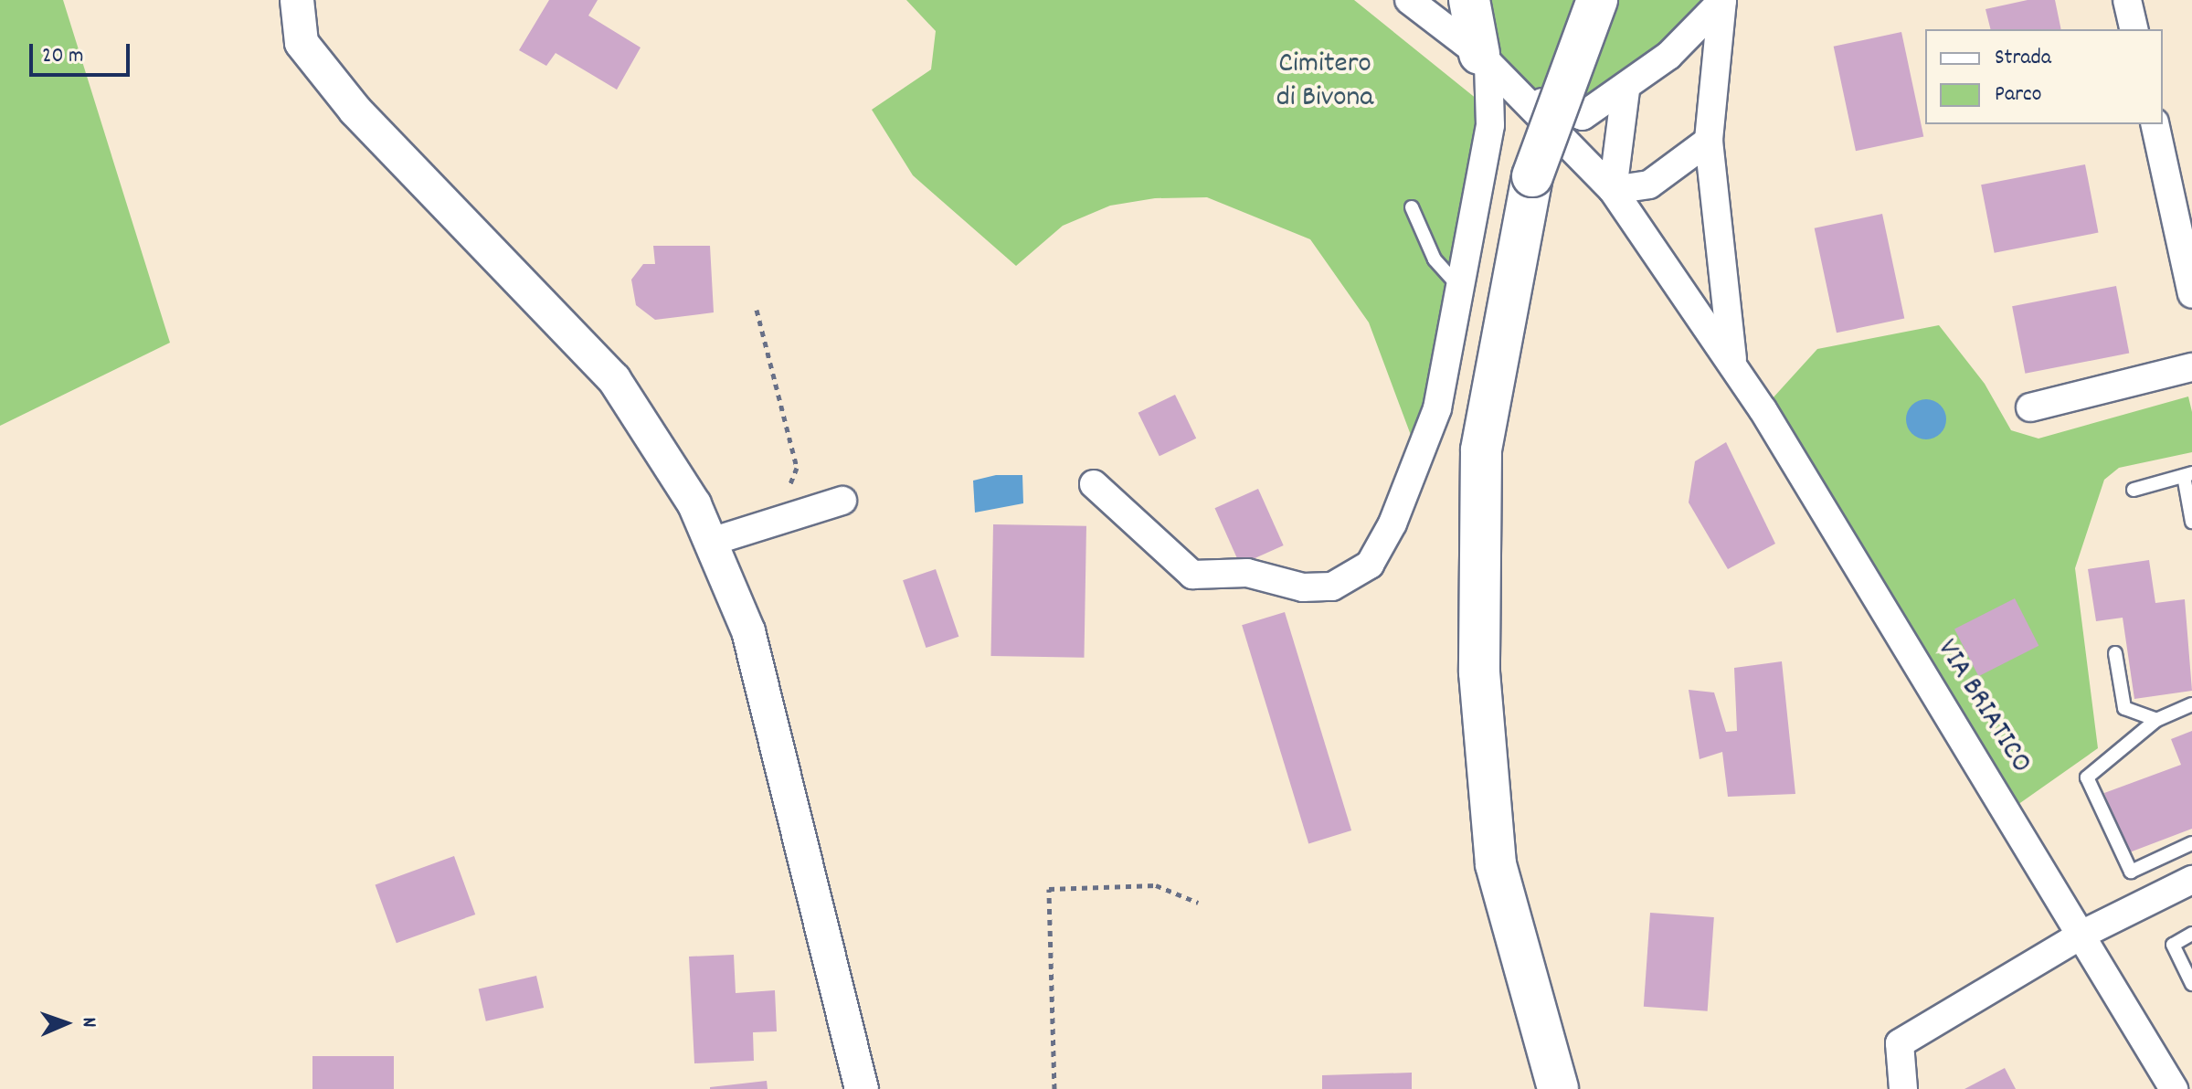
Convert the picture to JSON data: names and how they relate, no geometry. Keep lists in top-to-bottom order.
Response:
{
  "streets": {
    "street": ["VIA BRIATICO"]
  },
  "parks": ["Cimitero di Bivona"],
  "legend": ["Strada", "Parco"],
  "scale_bar": "20 m",
  "north": "right"
}
